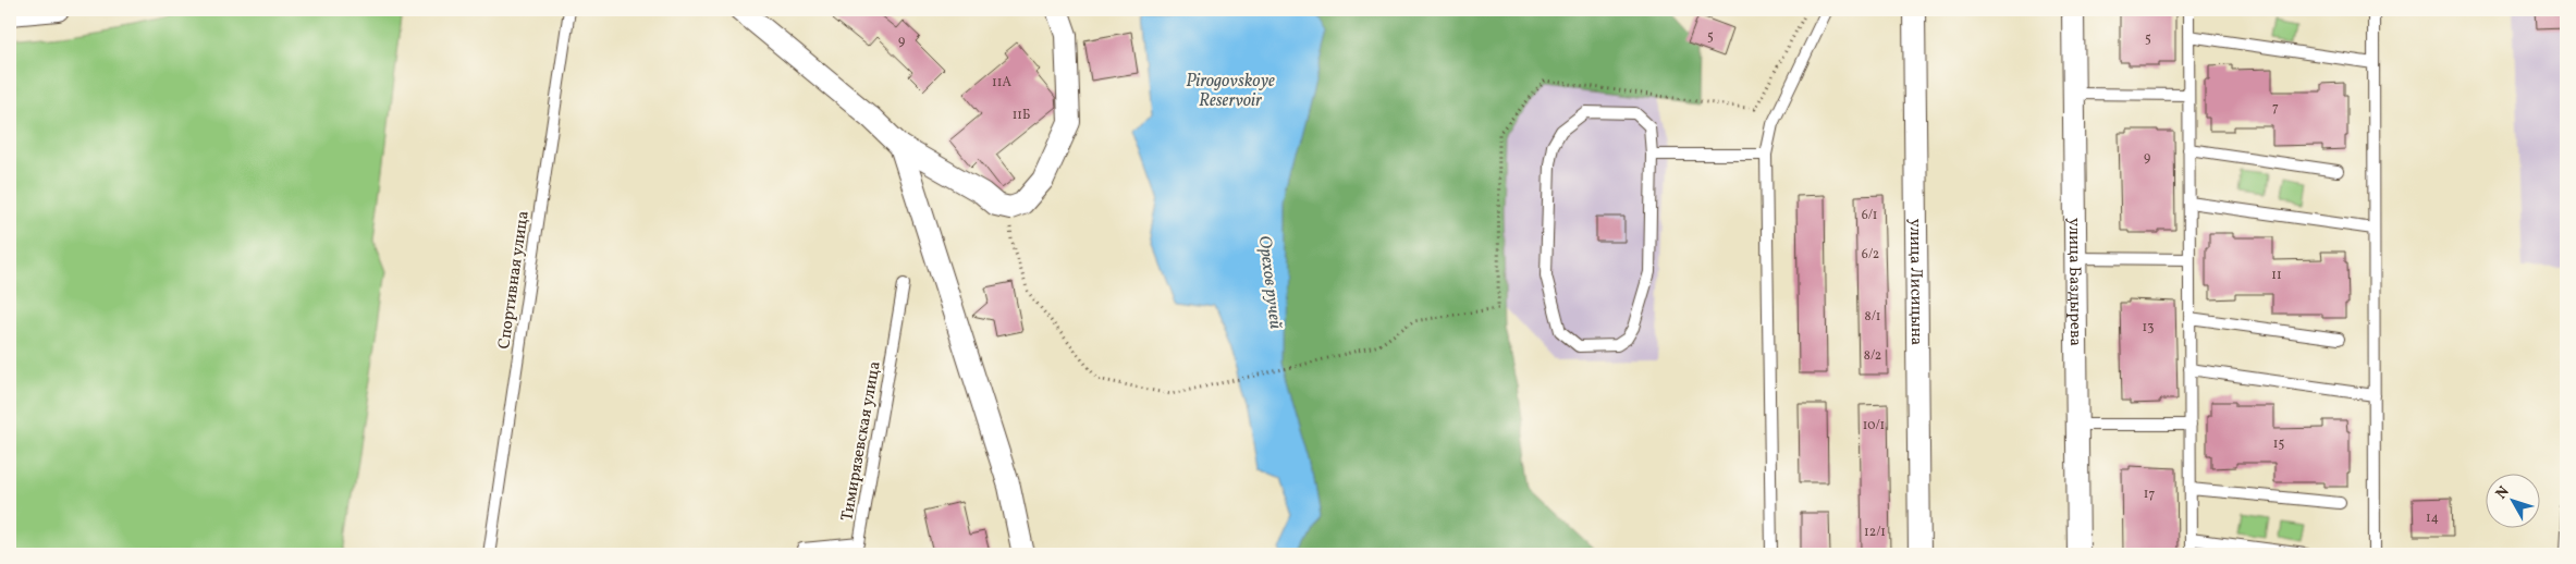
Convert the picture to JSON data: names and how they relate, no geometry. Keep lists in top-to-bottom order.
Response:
{
  "streets": {
    "street": ["улица Лисицына", "улица Баздырева"],
    "lane": ["Спортивная улица", "Тимирязевская улица"]
  },
  "water": ["Pirogovskoye Reservoir", "Орехов ручей"],
  "house_numbers": [
    "5",
    "5",
    "9",
    "11А",
    "7",
    "11Б",
    "9",
    "6/1",
    "6/2",
    "11",
    "8/1",
    "13",
    "8/2",
    "10/1",
    "15",
    "17",
    "14",
    "12/1"
  ],
  "north": "top left"
}
